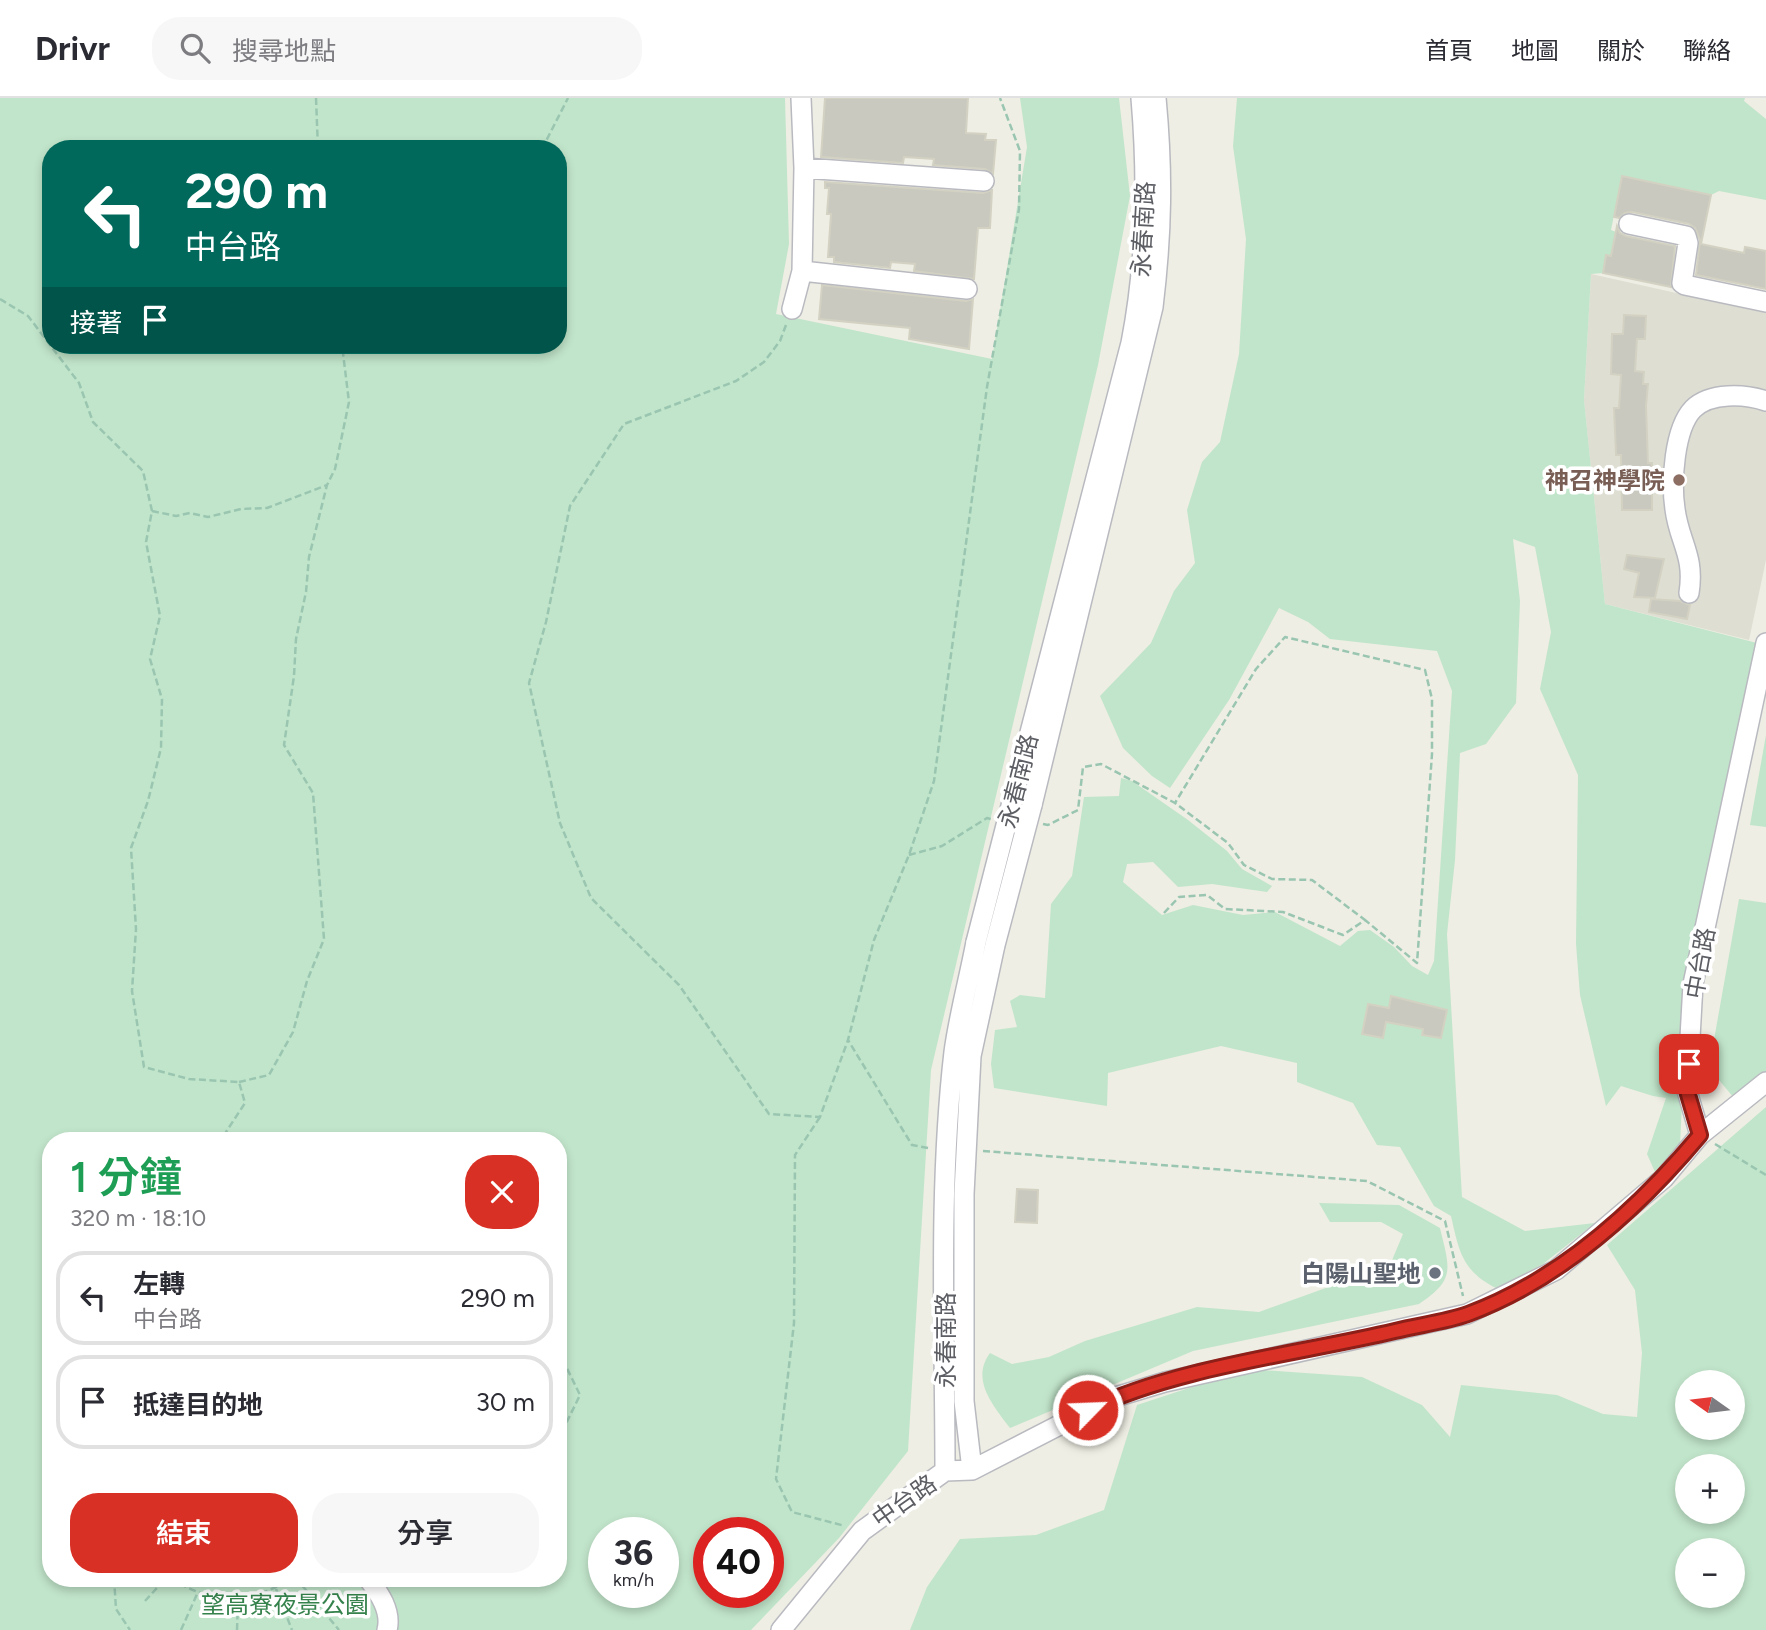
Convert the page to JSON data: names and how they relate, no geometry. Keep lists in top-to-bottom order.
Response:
{
  "streets": {
    "street": ["永春南路", "中台路"]
  },
  "crossings": [
    ["永春南路", "中台路"]
  ],
  "parks": ["望高寮夜景公園"],
  "places": ["神召神學院", "白陽山聖地"],
  "north": "left",
  "page": {
    "header": "Drivr",
    "search": "搜尋地點",
    "nav": [
      "首頁",
      "地圖",
      "關於",
      "聯絡"
    ],
    "turn": ["290 m", "中台路"],
    "then": "接著",
    "heading": ["1 分鐘", "320 m · 18:10"],
    "list": [
      {
        "name": "左轉",
        "note": "中台路",
        "value": "290 m"
      },
      {
        "name": "抵達目的地",
        "value": "30 m"
      }
    ],
    "map_buttons": ["+", "−"],
    "buttons": ["結束", "分享"],
    "speed": "36 km/h",
    "limit": "40"
  }
}
